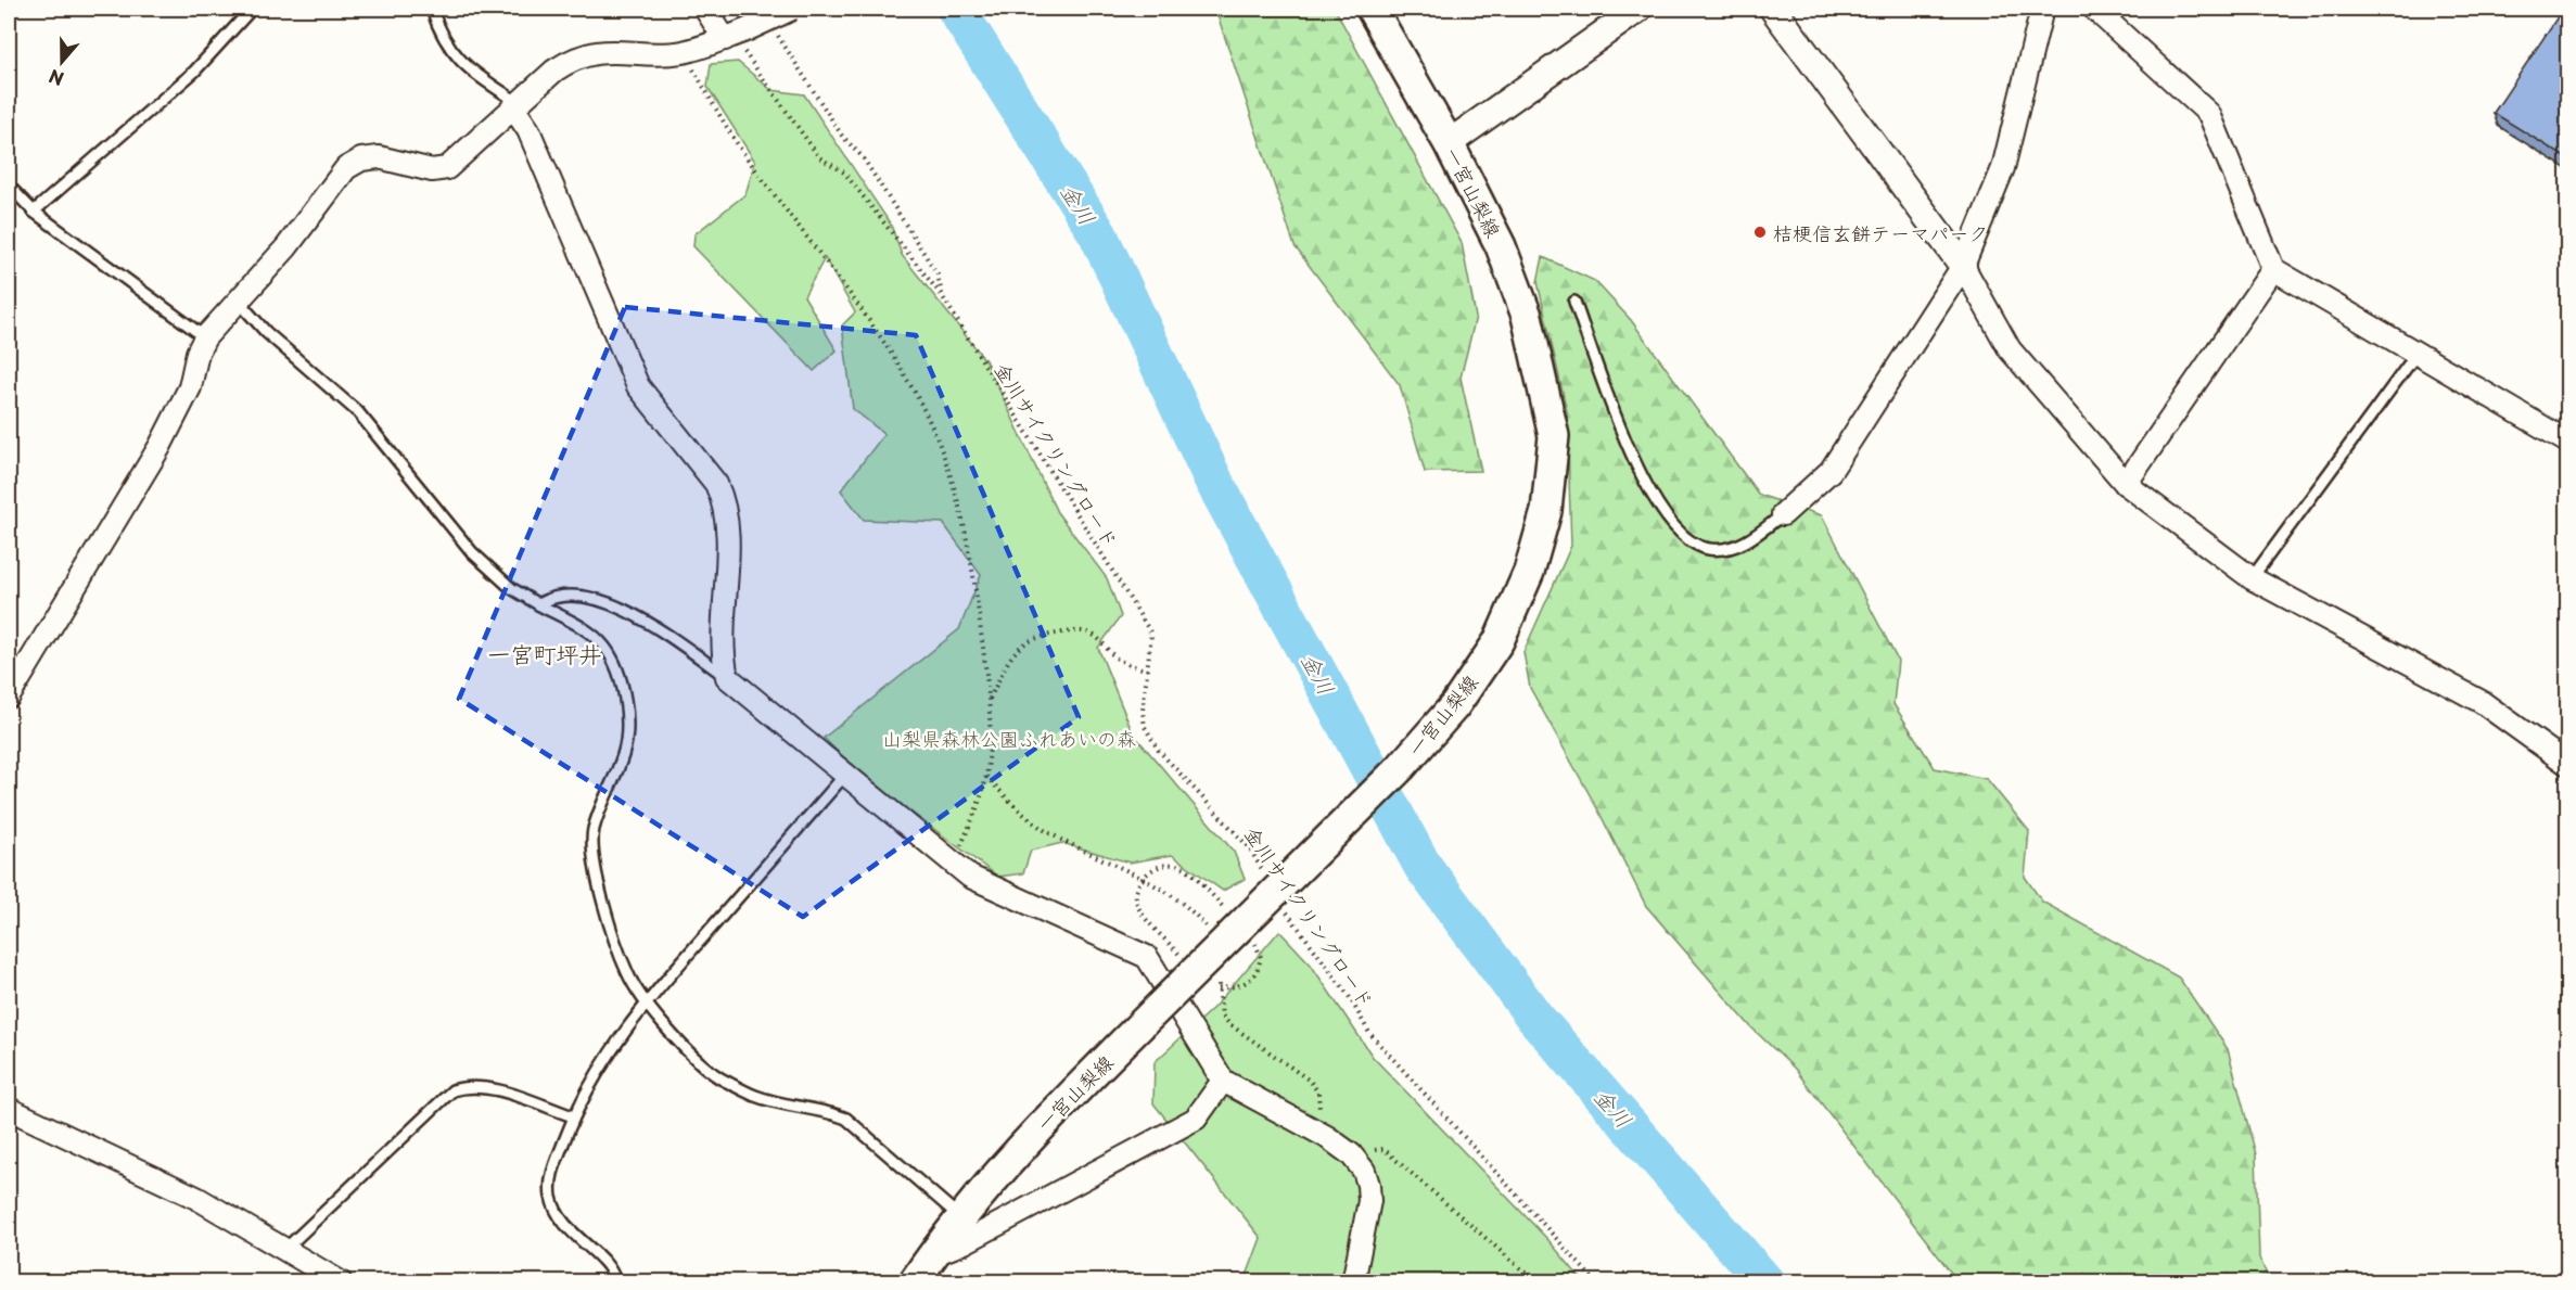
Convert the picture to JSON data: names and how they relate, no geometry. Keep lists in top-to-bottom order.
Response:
{
  "streets": {
    "main road": ["一宮山梨線"],
    "path": ["金川サイクリングロード"]
  },
  "districts": ["一宮町坪井"],
  "water": ["金川"],
  "parks": ["山梨県森林公園ふれあいの森"],
  "places": ["桔梗信玄餅テーマパーク"],
  "north": "bottom"
}
